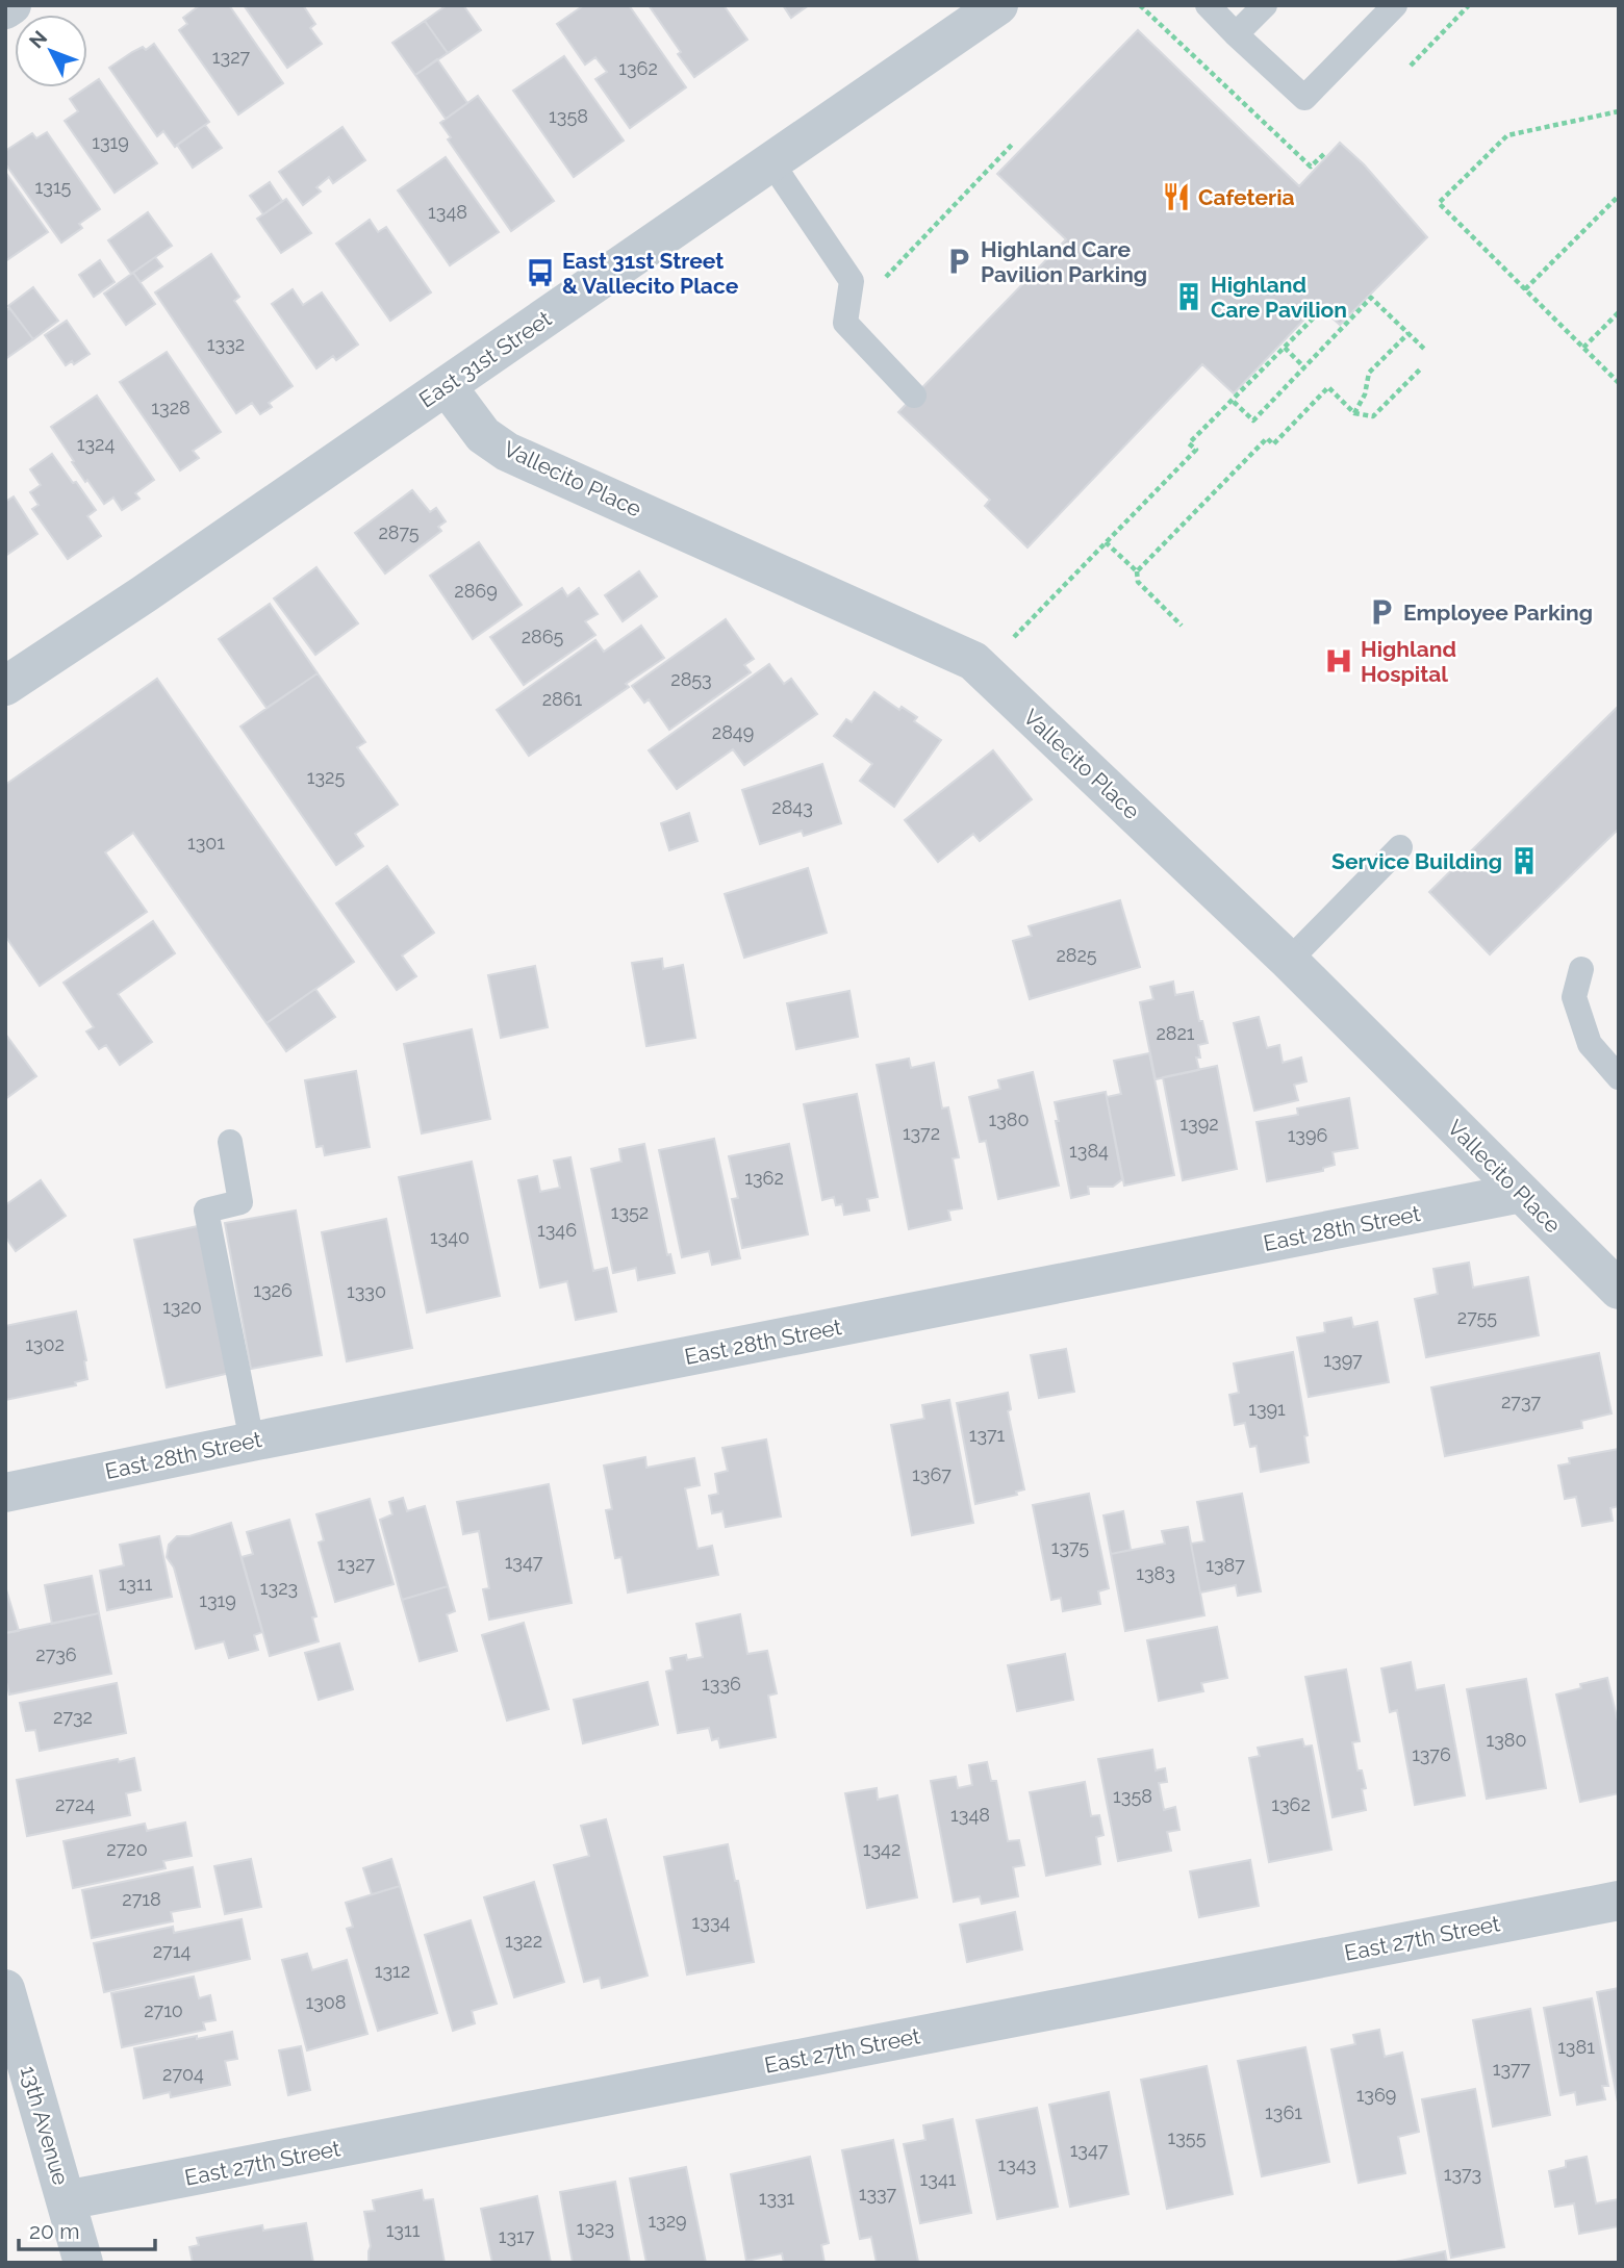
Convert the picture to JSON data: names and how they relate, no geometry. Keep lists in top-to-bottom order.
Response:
{
  "streets": {
    "street": [
      "East 31st Street",
      "Vallecito Place",
      "East 28th Street",
      "East 27th Street",
      "13th Avenue"
    ]
  },
  "crossings": [
    ["East 31st Street", "Vallecito Place"],
    ["Vallecito Place", "East 28th Street"],
    ["East 27th Street", "13th Avenue"]
  ],
  "places": {
    "restaurant": ["Cafeteria"],
    "parking": ["Highland Care Pavilion Parking", "Employee Parking"],
    "bus stop": ["East 31st Street & Vallecito Place"],
    "building": ["Highland Care Pavilion", "Service Building"],
    "hospital": ["Highland Hospital"]
  },
  "house_numbers": [
    "1327",
    "1362",
    "1358",
    "1319",
    "1315",
    "1348",
    "1332",
    "1328",
    "1324",
    "2875",
    "2869",
    "2865",
    "2853",
    "2861",
    "2849",
    "1325",
    "2843",
    "1301",
    "2825",
    "2821",
    "1380",
    "1392",
    "1372",
    "1396",
    "1384",
    "1362",
    "1352",
    "1346",
    "1340",
    "1326",
    "1330",
    "1320",
    "2755",
    "1302",
    "1397",
    "2737",
    "1391",
    "1371",
    "1367",
    "1375",
    "1347",
    "1327",
    "1387",
    "1383",
    "1311",
    "1323",
    "1319",
    "2736",
    "1336",
    "2732",
    "1380",
    "1376",
    "1358",
    "2724",
    "1362",
    "1348",
    "2720",
    "1342",
    "2718",
    "1334",
    "1322",
    "2714",
    "1312",
    "1308",
    "2710",
    "1381",
    "1377",
    "2704",
    "1369",
    "1361",
    "1355",
    "1347",
    "1343",
    "1373",
    "1341",
    "1337",
    "1331",
    "1329",
    "1323",
    "1311",
    "1317"
  ],
  "scale_bar": "20 m",
  "north": "top left"
}
